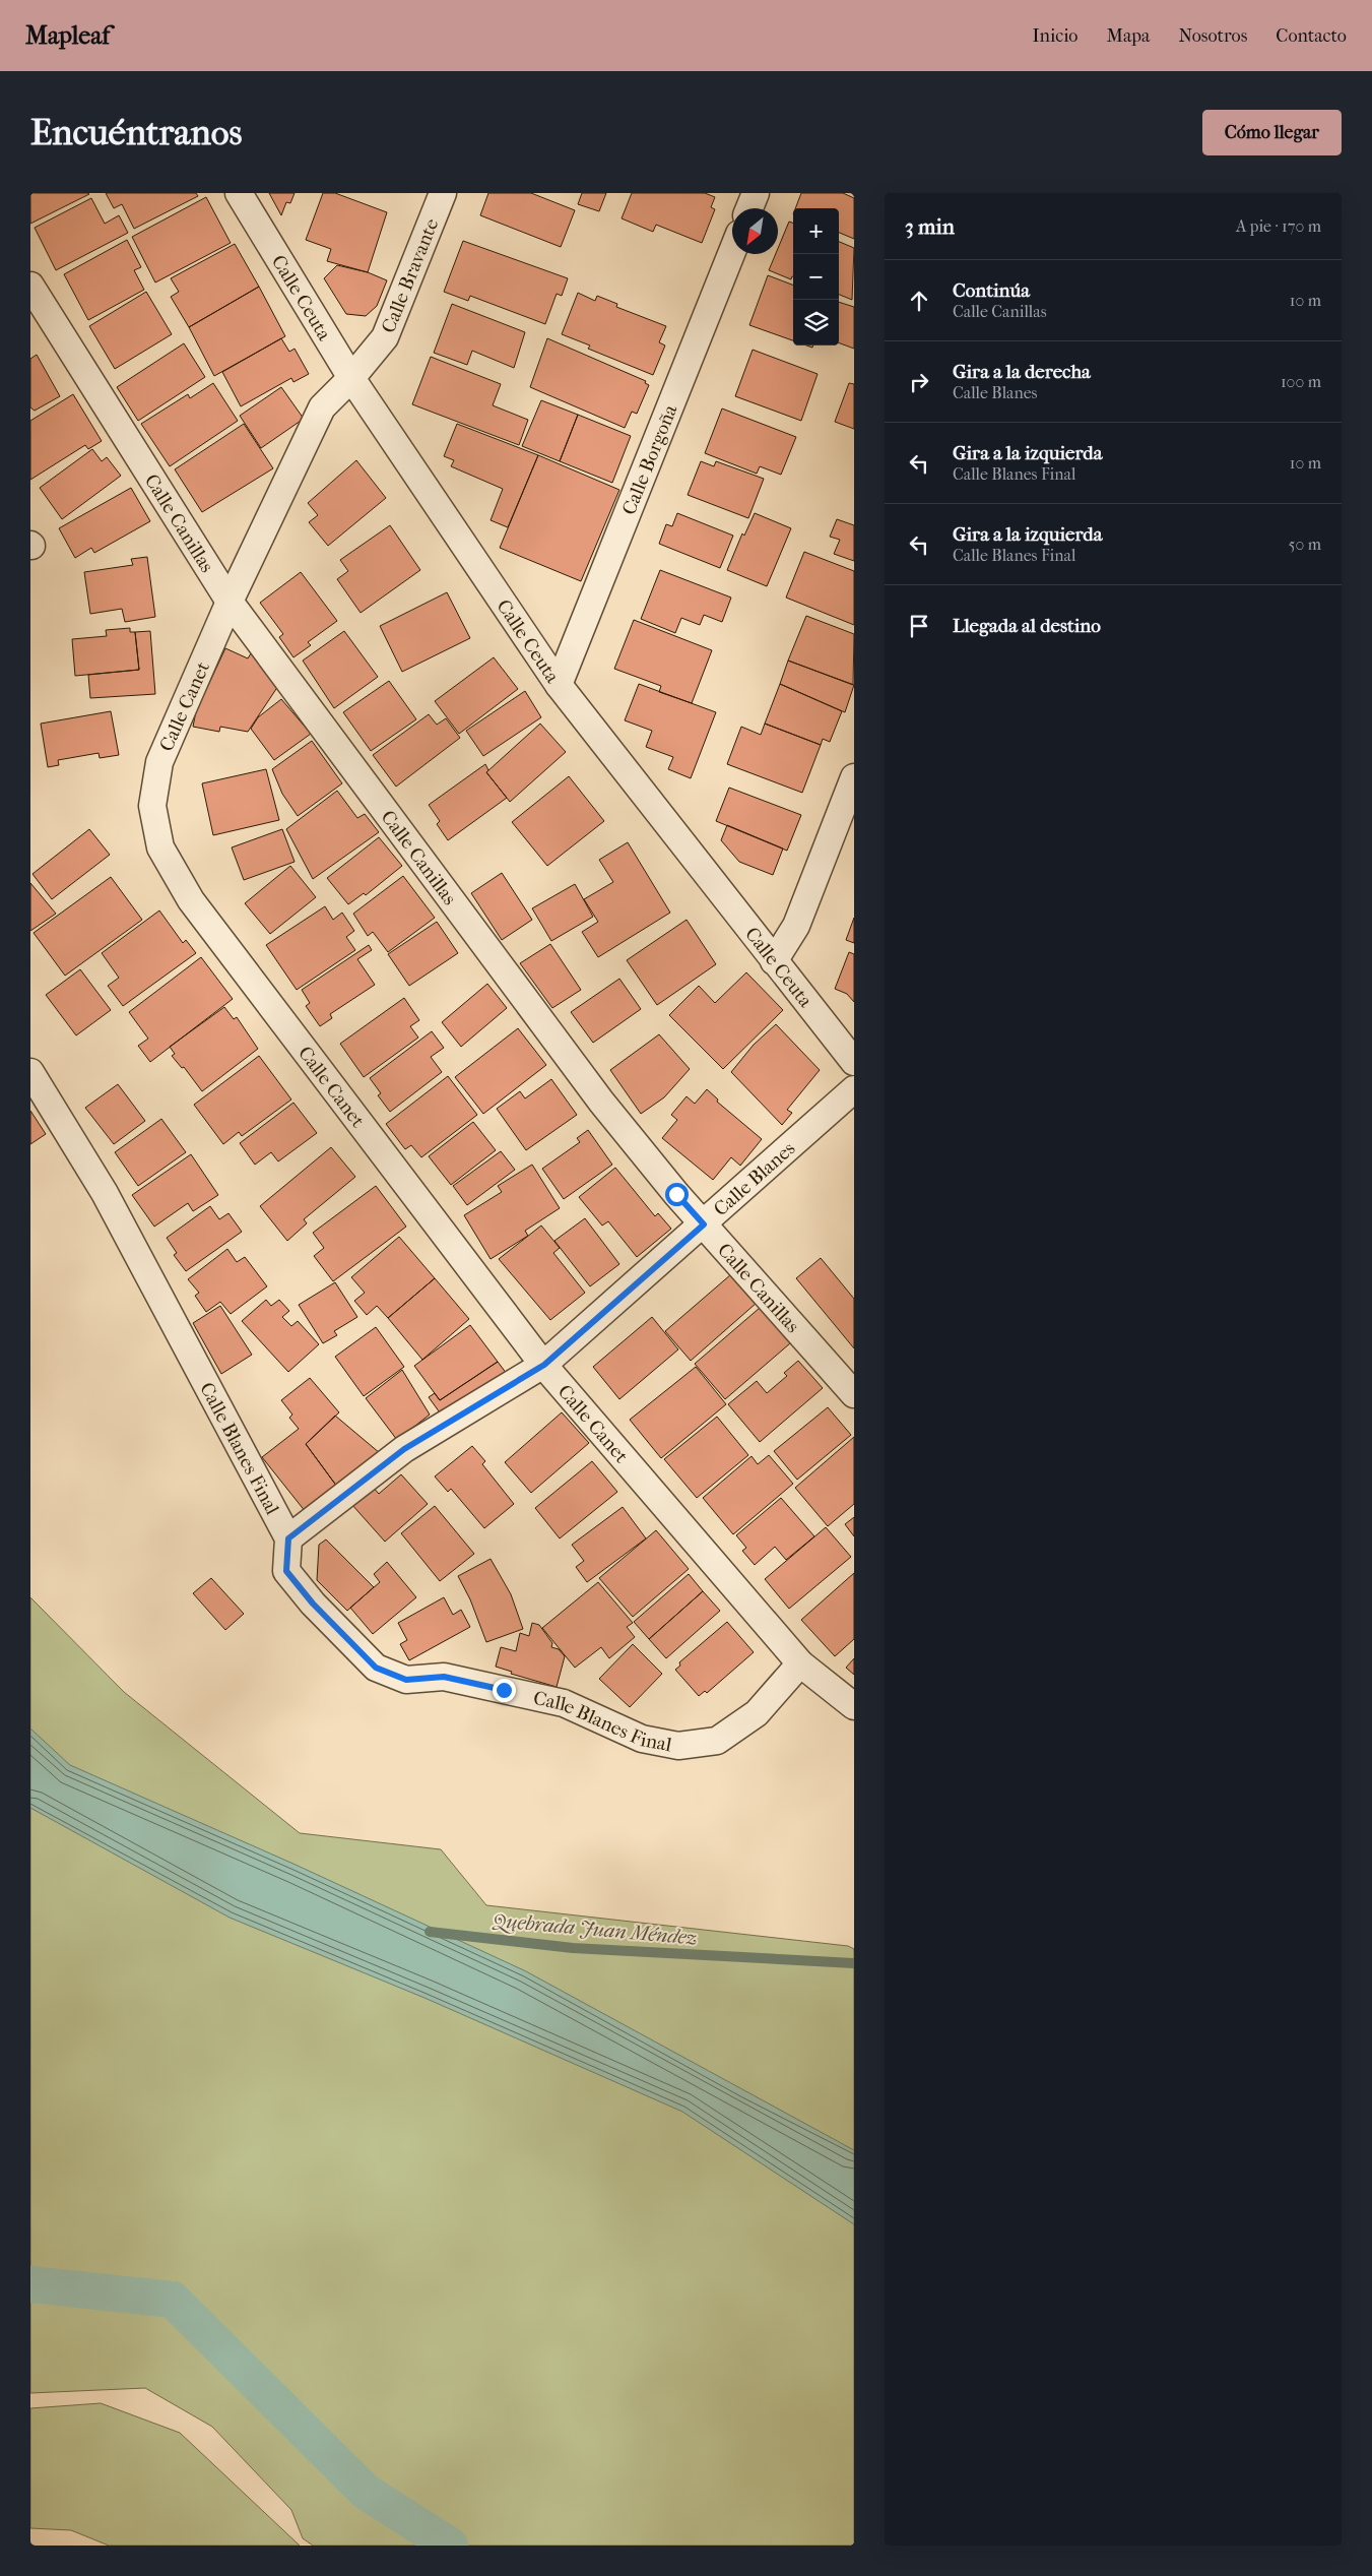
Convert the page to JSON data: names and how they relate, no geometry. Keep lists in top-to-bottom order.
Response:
{
  "streets": {
    "street": [
      "Calle Bravante",
      "Calle Ceuta",
      "Calle Borgoña",
      "Calle Canillas",
      "Calle Canet",
      "Calle Blanes",
      "Calle Blanes Final"
    ]
  },
  "crossings": [
    ["Calle Bravante", "Calle Ceuta"],
    ["Calle Bravante", "Calle Canet"],
    ["Calle Ceuta", "Calle Borgoña"],
    ["Calle Ceuta", "Calle Canet"],
    ["Calle Canillas", "Calle Canet"],
    ["Calle Canillas", "Calle Blanes"],
    ["Calle Canet", "Calle Blanes"],
    ["Calle Canet", "Calle Blanes Final"],
    ["Calle Blanes", "Calle Blanes Final"]
  ],
  "water": ["Quebrada Juan Méndez"],
  "north": "bottom left",
  "page": {
    "header": "Mapleaf",
    "nav": [
      "Inicio",
      "Mapa",
      "Nosotros",
      "Contacto"
    ],
    "buttons": "Cómo llegar",
    "title": "Encuéntranos",
    "heading": ["3 min", "A pie · 170 m"],
    "map_buttons": ["+", "−"],
    "list": [
      ["Continúa", "Calle Canillas", "10 m"],
      ["Gira a la derecha", "Calle Blanes", "100 m"],
      ["Gira a la izquierda", "Calle Blanes Final", "10 m"],
      ["Gira a la izquierda", "Calle Blanes Final", "50 m"],
      "Llegada al destino"
    ]
  }
}
